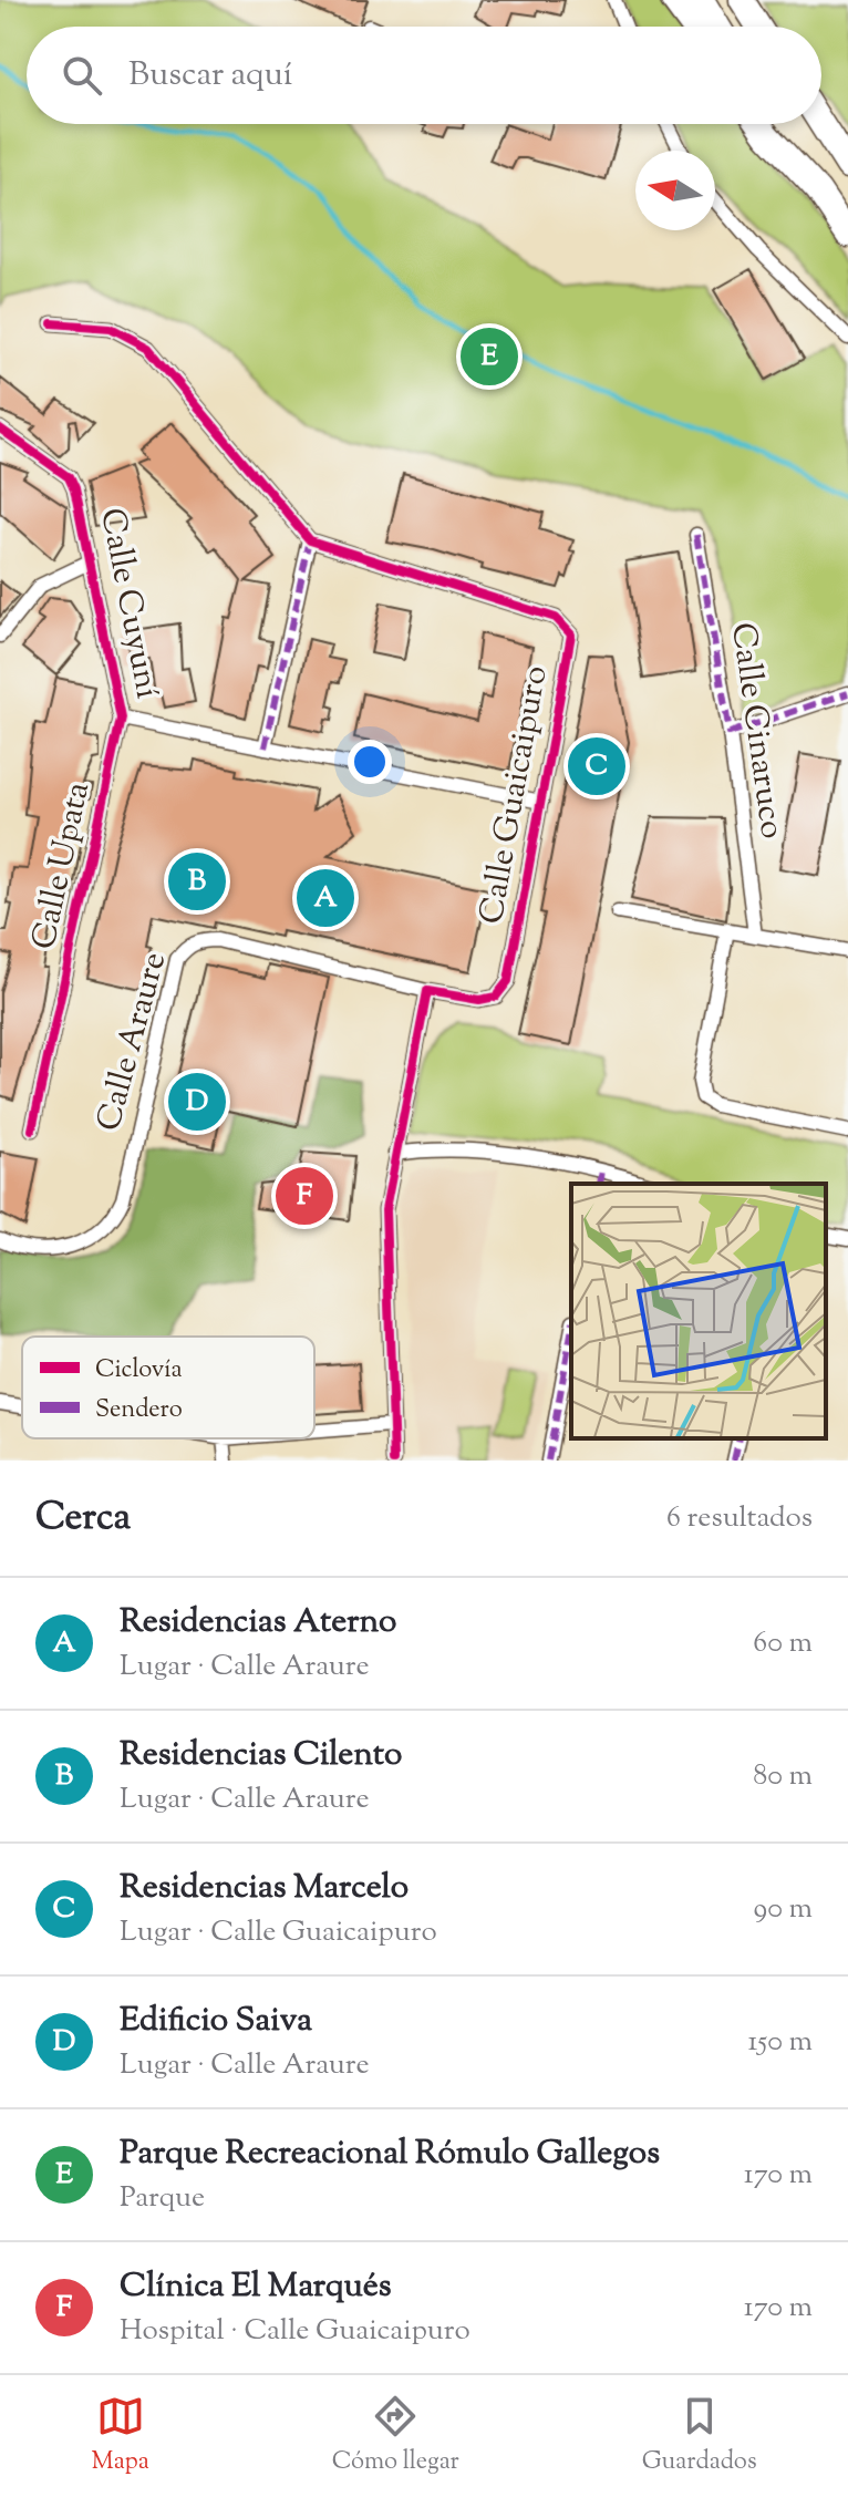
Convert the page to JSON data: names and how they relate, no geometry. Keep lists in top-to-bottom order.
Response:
{
  "streets": {
    "street": [
      "Calle Cuyuní",
      "Calle Cinaruco",
      "Calle Guaicaipuro",
      "Calle Upata",
      "Calle Araure"
    ]
  },
  "crossings": [
    ["Calle Cuyuní", "Calle Guaicaipuro"],
    ["Calle Cuyuní", "Calle Upata"],
    ["Calle Guaicaipuro", "Calle Araure"]
  ],
  "legend": ["Ciclovía", "Sendero"],
  "north": "left",
  "page": {
    "search": "Buscar aquí",
    "pins": [
      "E",
      "C",
      "B",
      "A",
      "D",
      "F"
    ],
    "heading": ["Cerca", "6 resultados"],
    "list": [
      {
        "mark": "A",
        "name": "Residencias Aterno",
        "note": "Lugar · Calle Araure",
        "value": "60 m"
      },
      {
        "mark": "B",
        "name": "Residencias Cilento",
        "note": "Lugar · Calle Araure",
        "value": "80 m"
      },
      {
        "mark": "C",
        "name": "Residencias Marcelo",
        "note": "Lugar · Calle Guaicaipuro",
        "value": "90 m"
      },
      {
        "mark": "D",
        "name": "Edificio Saiva",
        "note": "Lugar · Calle Araure",
        "value": "150 m"
      },
      {
        "mark": "E",
        "name": "Parque Recreacional Rómulo Gallegos",
        "note": "Parque",
        "value": "170 m"
      },
      {
        "mark": "F",
        "name": "Clínica El Marqués",
        "note": "Hospital · Calle Guaicaipuro",
        "value": "170 m"
      }
    ],
    "nav": ["Mapa", "Cómo llegar", "Guardados"]
  }
}
